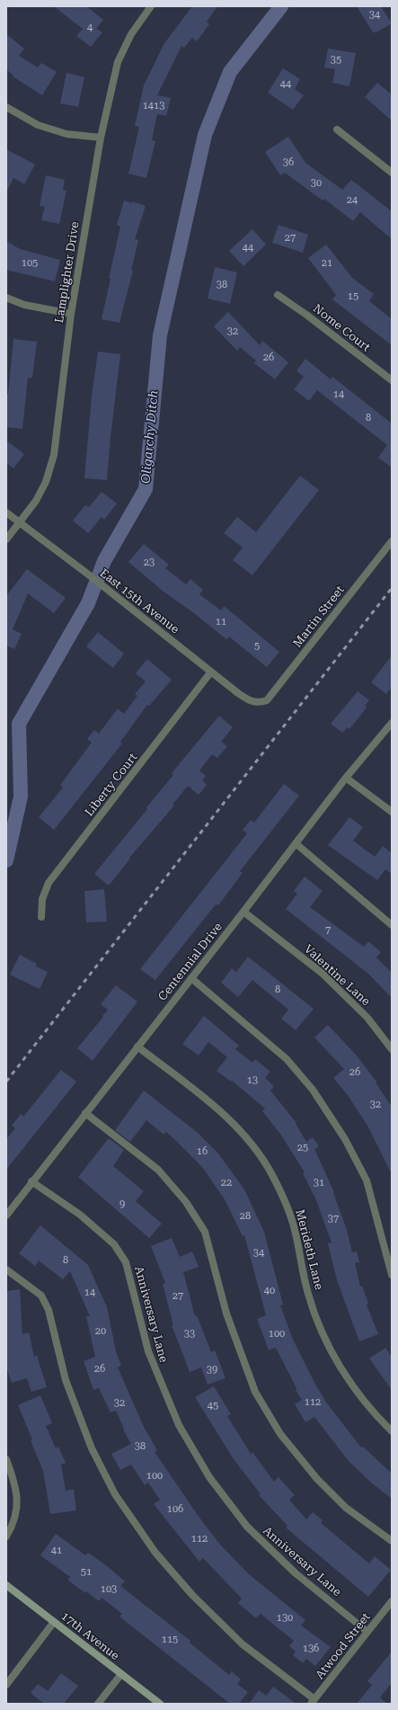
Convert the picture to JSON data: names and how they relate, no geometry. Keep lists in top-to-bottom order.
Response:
{
  "streets": {
    "main road": ["17th Avenue"],
    "street": [
      "Lamplighter Drive",
      "Nome Court",
      "East 15th Avenue",
      "Martin Street",
      "Liberty Court",
      "Centennial Drive",
      "Valentine Lane",
      "Merideth Lane",
      "Anniversary Lane",
      "Atwood Street"
    ]
  },
  "crossings": [
    ["Lamplighter Drive", "East 15th Avenue"],
    ["East 15th Avenue", "Martin Street"],
    ["East 15th Avenue", "Liberty Court"],
    ["Centennial Drive", "Valentine Lane"],
    ["Centennial Drive", "Merideth Lane"],
    ["Centennial Drive", "Anniversary Lane"],
    ["Anniversary Lane", "Atwood Street"]
  ],
  "water": ["Oligarchy Ditch"],
  "house_numbers": [
    "34",
    "4",
    "35",
    "44",
    "1413",
    "36",
    "30",
    "24",
    "27",
    "44",
    "105",
    "21",
    "38",
    "15",
    "32",
    "26",
    "14",
    "8",
    "23",
    "11",
    "5",
    "7",
    "8",
    "26",
    "13",
    "32",
    "25",
    "16",
    "22",
    "31",
    "9",
    "28",
    "37",
    "34",
    "8",
    "40",
    "14",
    "27",
    "20",
    "33",
    "100",
    "26",
    "39",
    "112",
    "32",
    "45",
    "38",
    "100",
    "106",
    "112",
    "41",
    "51",
    "103",
    "130",
    "115",
    "136"
  ]
}
